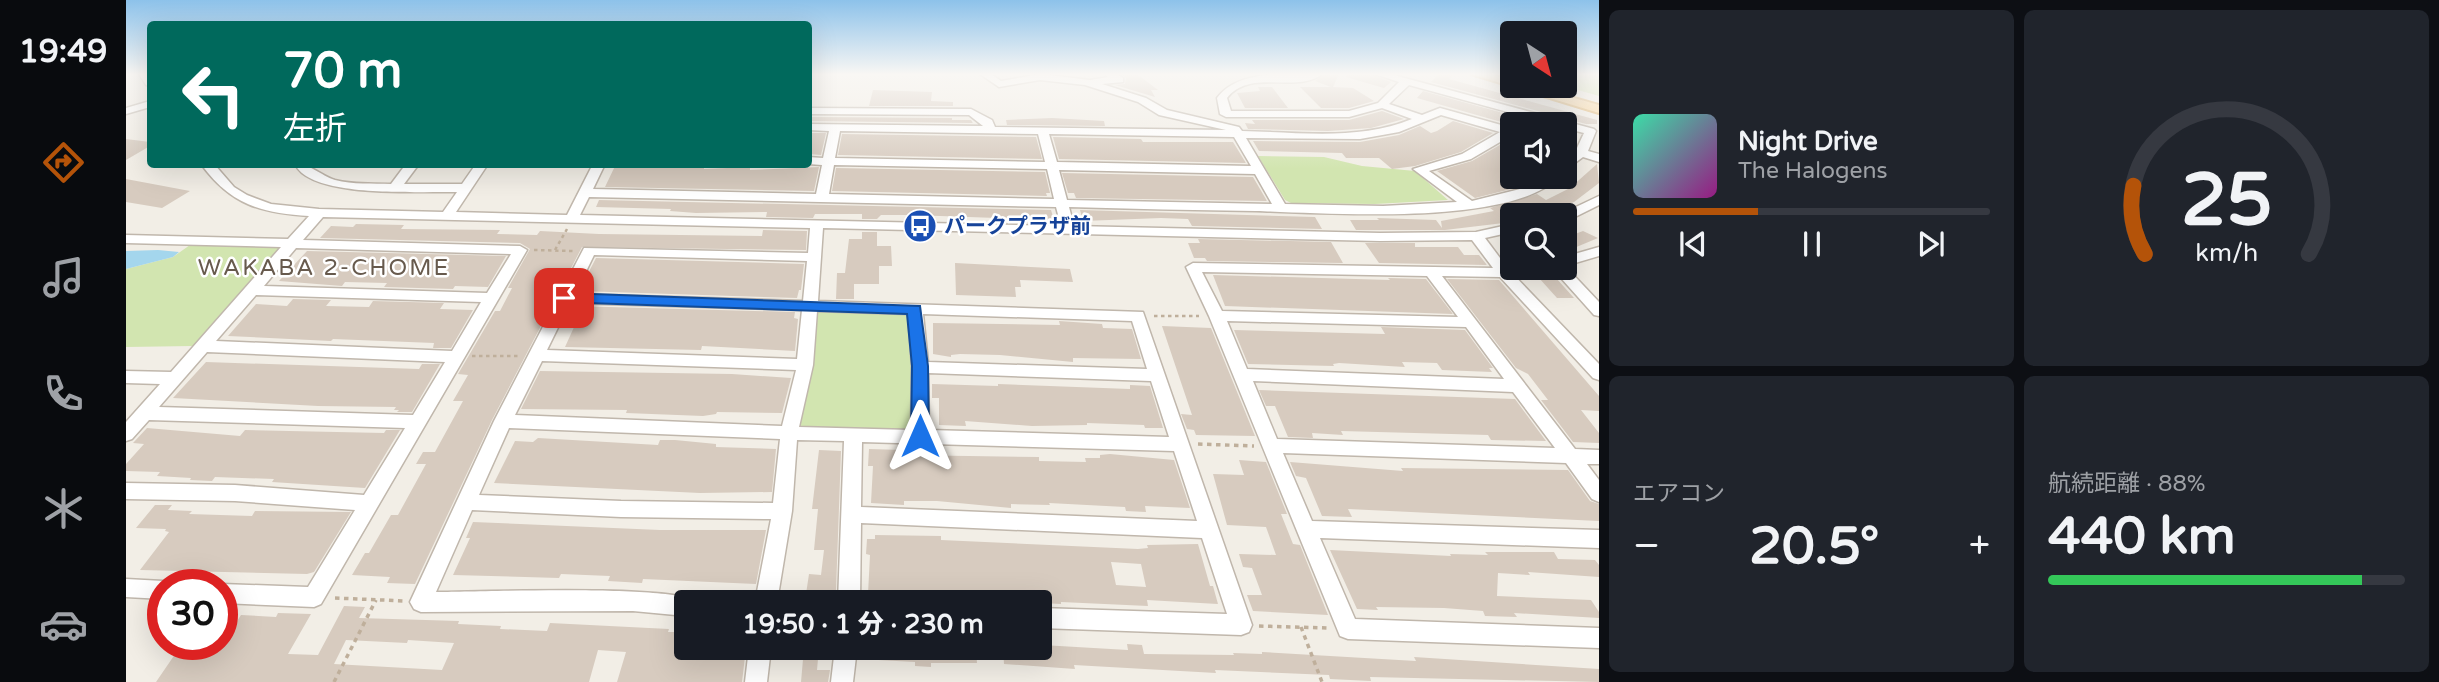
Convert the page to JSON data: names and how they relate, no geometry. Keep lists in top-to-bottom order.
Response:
{
  "districts": ["WAKABA 2-CHOME"],
  "places": {
    "bus stop": ["パークプラザ前"]
  },
  "north": "bottom right",
  "page": {
    "tabs": "19:49",
    "turn": ["70 m", "左折"],
    "song": ["Night Drive", "The Halogens"],
    "tile": [
      "エアコン",
      ["航続距離 · 88%", "440 km"]
    ],
    "heat": ["−", "20.5°", "+"],
    "limit": "30",
    "trip": "19:50 · 1 分 · 230 m",
    "gauge": ["25", "km/h"]
  }
}
